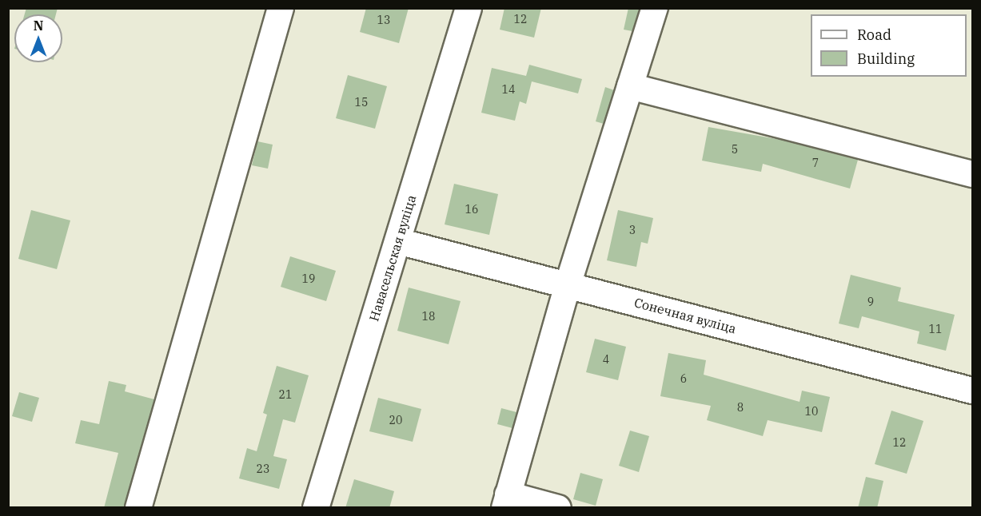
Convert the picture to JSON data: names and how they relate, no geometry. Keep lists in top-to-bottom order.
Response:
{
  "streets": {
    "street": ["Навасельская вуліца", "Сонечная вуліца"]
  },
  "crossings": [
    ["Навасельская вуліца", "Сонечная вуліца"]
  ],
  "house_numbers": [
    "12",
    "13",
    "14",
    "15",
    "5",
    "7",
    "16",
    "3",
    "19",
    "9",
    "18",
    "11",
    "4",
    "6",
    "21",
    "8",
    "10",
    "20",
    "12",
    "23"
  ],
  "legend": ["Road", "Building"],
  "north": "top"
}
